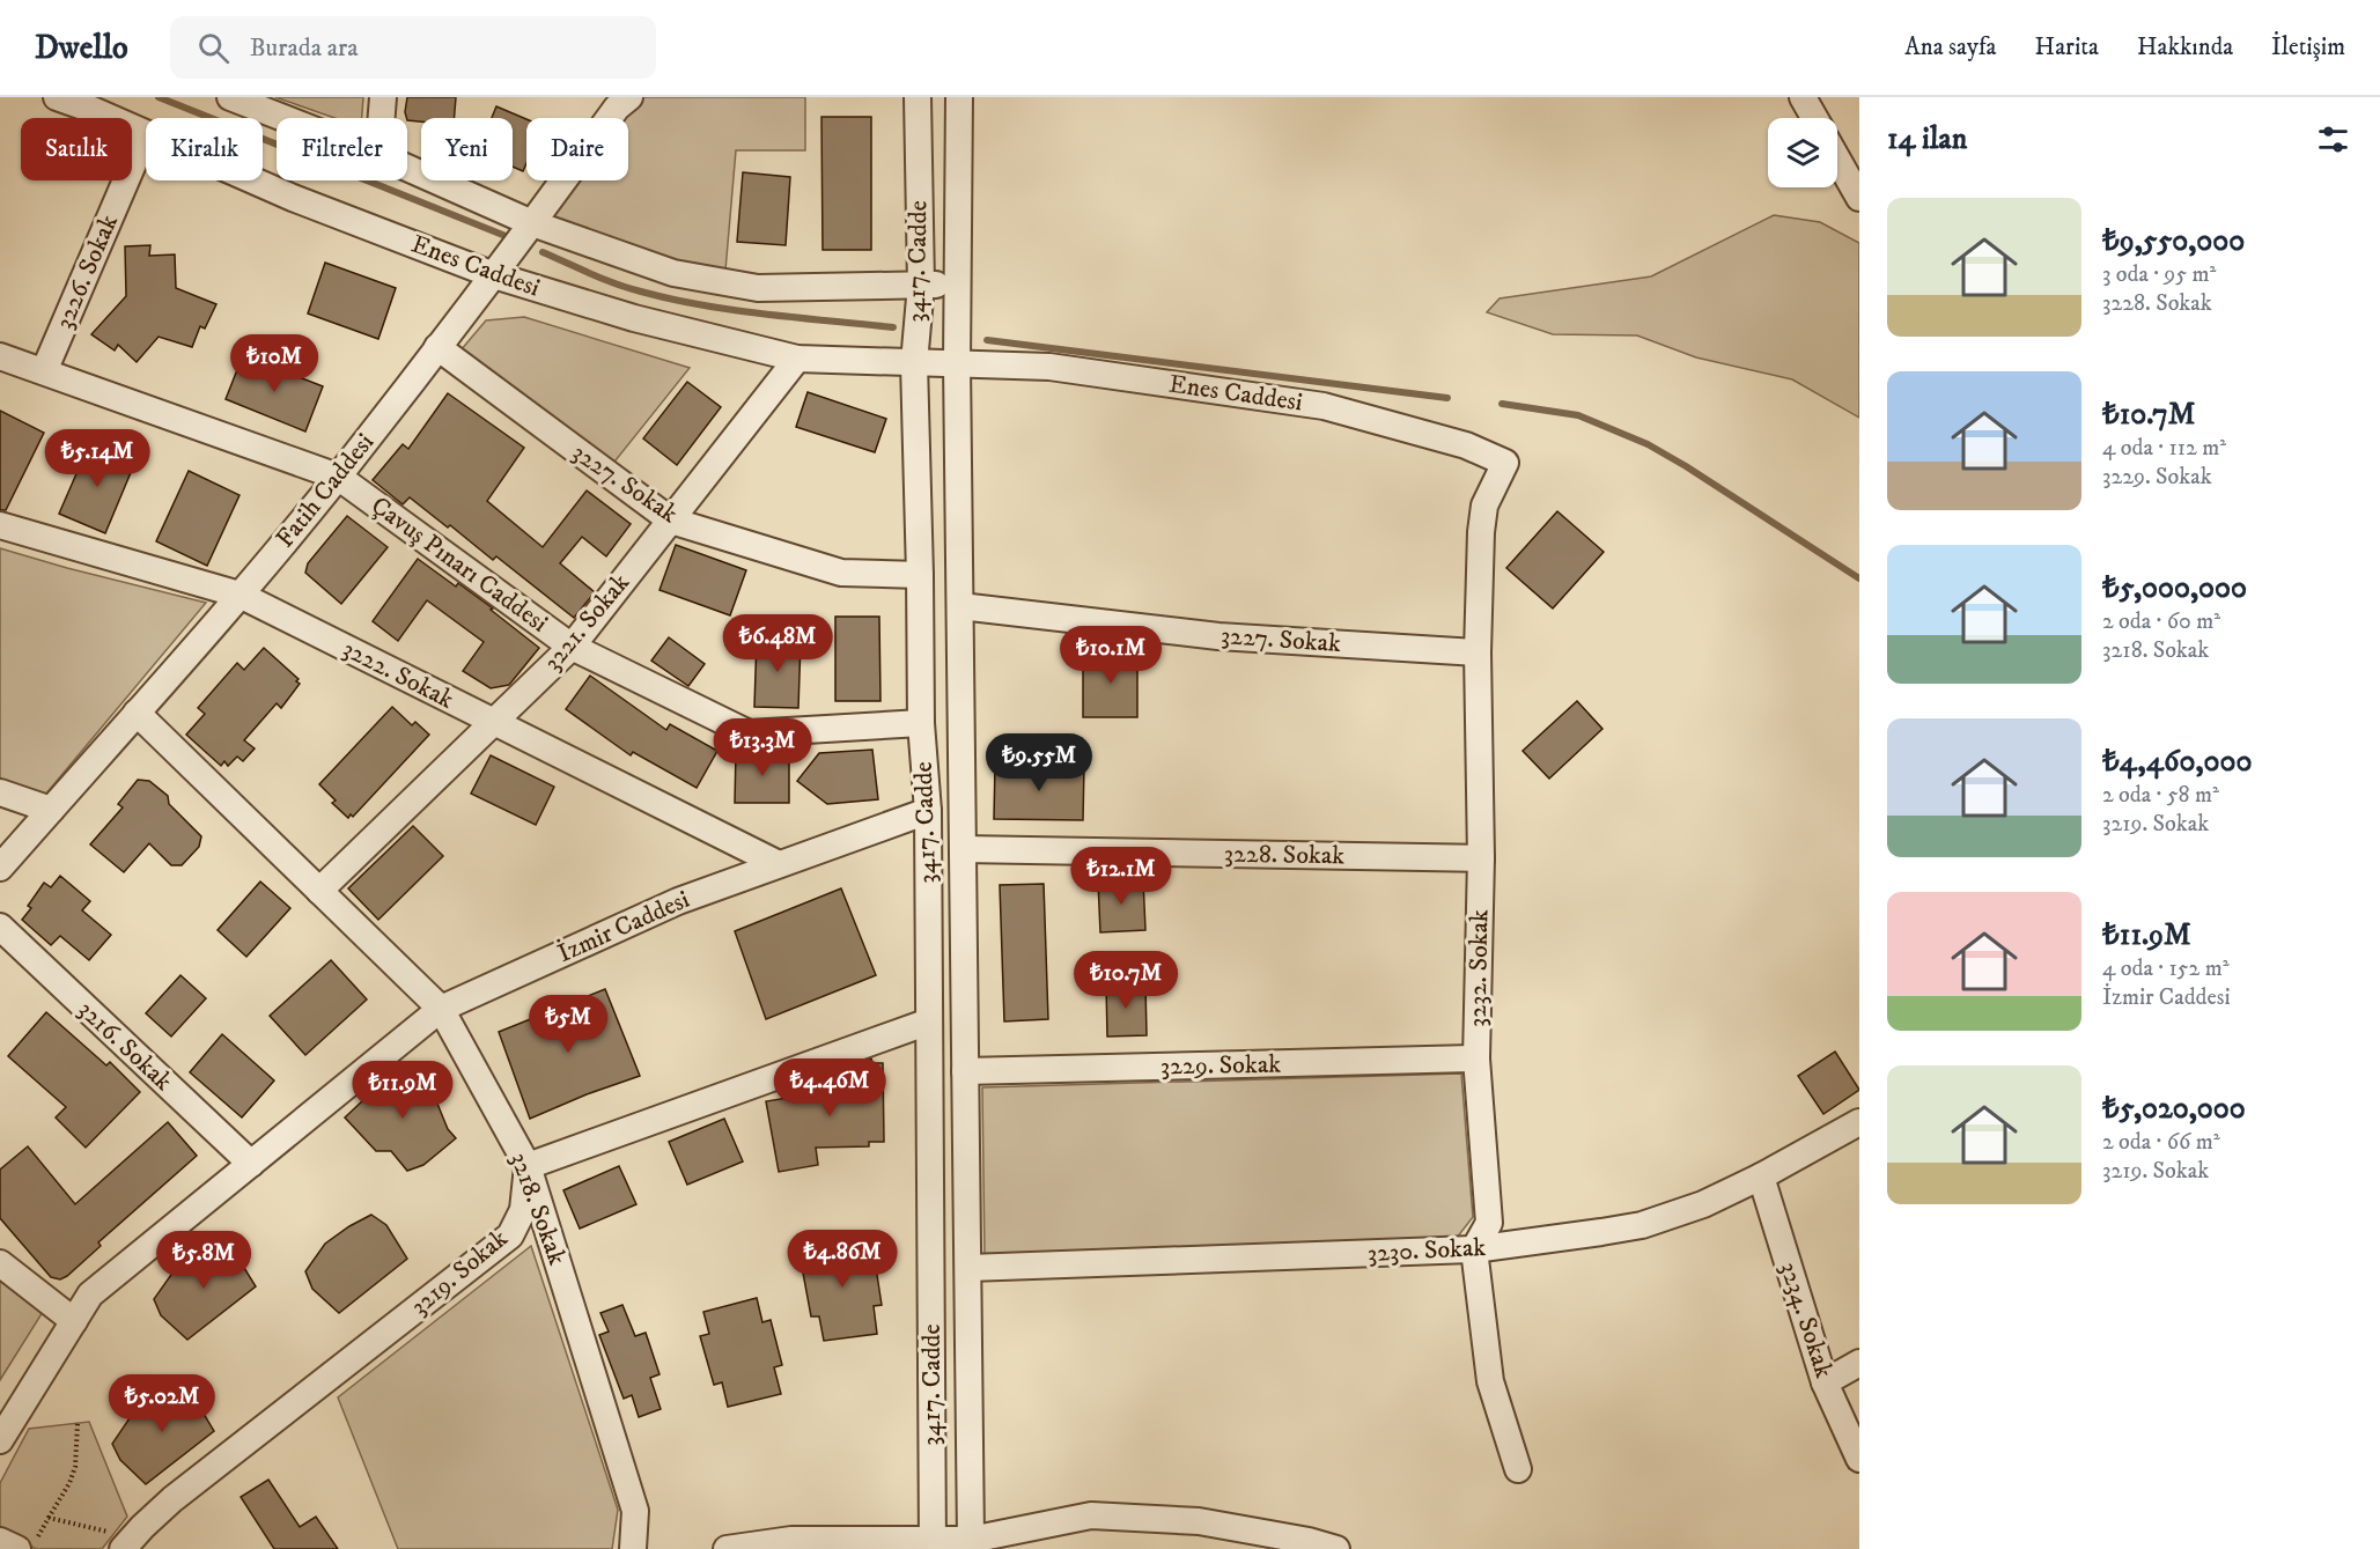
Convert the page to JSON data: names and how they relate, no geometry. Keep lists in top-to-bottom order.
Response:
{
  "streets": {
    "street": [
      "3417. Cadde",
      "Enes Caddesi",
      "3226. Sokak",
      "3227. Sokak",
      "Fatih Caddesi",
      "Çavuş Pınarı Caddesi",
      "3221. Sokak",
      "3222. Sokak",
      "3228. Sokak",
      "İzmir Caddesi",
      "3232. Sokak",
      "3216. Sokak",
      "3229. Sokak",
      "3218. Sokak",
      "3230. Sokak",
      "3219. Sokak",
      "3234. Sokak"
    ]
  },
  "crossings": [
    ["3417. Cadde", "Enes Caddesi"],
    ["3417. Cadde", "3227. Sokak"],
    ["3417. Cadde", "Çavuş Pınarı Caddesi"],
    ["3417. Cadde", "3228. Sokak"],
    ["3417. Cadde", "İzmir Caddesi"],
    ["3417. Cadde", "3229. Sokak"],
    ["3417. Cadde", "3230. Sokak"],
    ["Enes Caddesi", "3226. Sokak"],
    ["Enes Caddesi", "Fatih Caddesi"],
    ["Enes Caddesi", "3221. Sokak"],
    ["Enes Caddesi", "3232. Sokak"],
    ["3226. Sokak", "Çavuş Pınarı Caddesi"],
    ["3227. Sokak", "Fatih Caddesi"],
    ["3227. Sokak", "3221. Sokak"],
    ["3227. Sokak", "3232. Sokak"],
    ["Fatih Caddesi", "Çavuş Pınarı Caddesi"],
    ["Fatih Caddesi", "3222. Sokak"],
    ["Fatih Caddesi", "3218. Sokak"],
    ["Çavuş Pınarı Caddesi", "3221. Sokak"],
    ["3221. Sokak", "3222. Sokak"],
    ["3221. Sokak", "3218. Sokak"],
    ["3222. Sokak", "İzmir Caddesi"],
    ["3228. Sokak", "3232. Sokak"],
    ["İzmir Caddesi", "3216. Sokak"],
    ["İzmir Caddesi", "3218. Sokak"],
    ["3232. Sokak", "3229. Sokak"],
    ["3232. Sokak", "3230. Sokak"],
    ["3218. Sokak", "3219. Sokak"],
    ["3230. Sokak", "3234. Sokak"]
  ],
  "page": {
    "header": "Dwello",
    "search": "Burada ara",
    "nav": [
      "Ana sayfa",
      "Harita",
      "Hakkında",
      "İletişim"
    ],
    "heading": "14 ilan",
    "chip": [
      "Satılık",
      "Kiralık",
      "Filtreler",
      "Yeni",
      "Daire"
    ],
    "list": [
      {
        "name": "₺9,550,000",
        "note": "3 oda · 95 m² · 3228. Sokak"
      },
      {
        "name": "₺10.7M",
        "note": "4 oda · 112 m² · 3229. Sokak"
      },
      {
        "name": "₺5,000,000",
        "note": "2 oda · 60 m² · 3218. Sokak"
      },
      {
        "name": "₺4,460,000",
        "note": "2 oda · 58 m² · 3219. Sokak"
      },
      {
        "name": "₺11.9M",
        "note": "4 oda · 152 m² · İzmir Caddesi"
      },
      {
        "name": "₺5,020,000",
        "note": "2 oda · 66 m² · 3219. Sokak"
      }
    ],
    "price": [
      "₺10M",
      "₺5.14M",
      "₺6.48M",
      "₺10.1M",
      "₺13.3M",
      "₺9.55M",
      "₺12.1M",
      "₺10.7M",
      "₺5M",
      "₺4.46M",
      "₺11.9M",
      "₺4.86M",
      "₺5.8M",
      "₺5.02M"
    ]
  }
}
